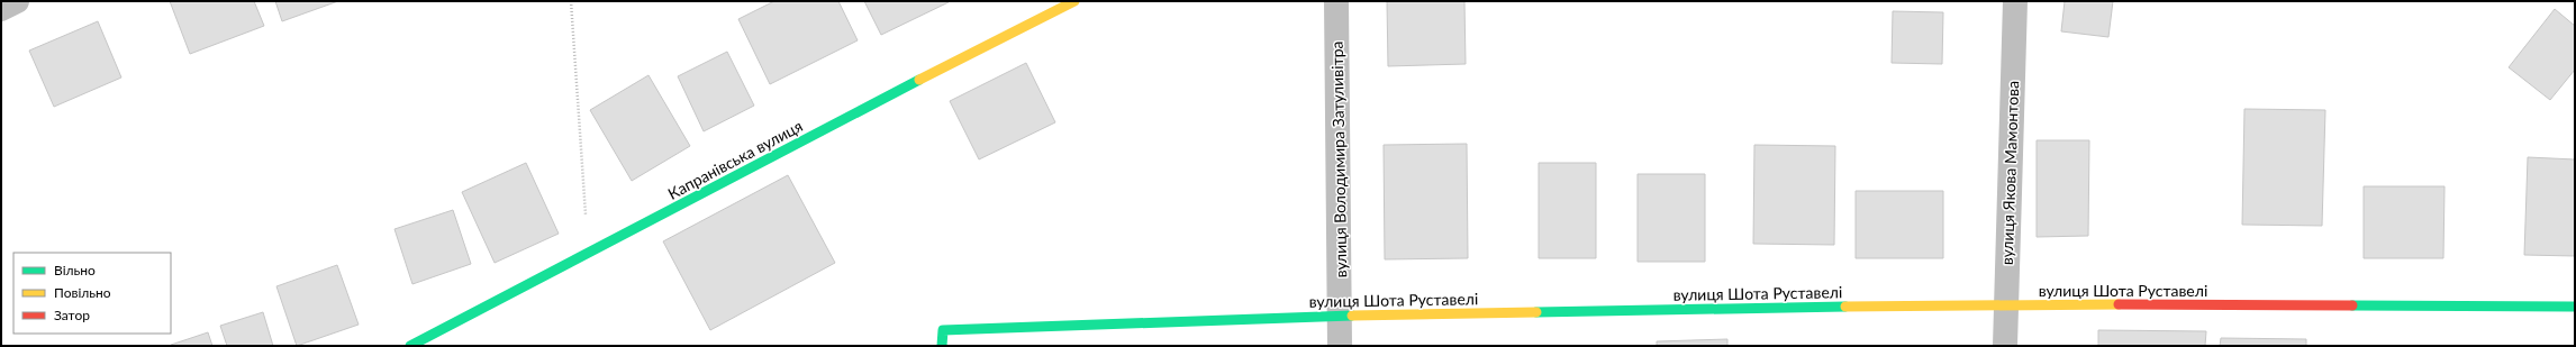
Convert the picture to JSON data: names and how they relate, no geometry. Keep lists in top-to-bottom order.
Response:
{
  "streets": {
    "street": [
      "Капранівська вулиця",
      "вулиця Володимира Затуливітра",
      "вулиця Якова Мамонтова",
      "вулиця Шота Руставелі"
    ]
  },
  "crossings": [
    ["вулиця Володимира Затуливітра", "вулиця Шота Руставелі"],
    ["вулиця Якова Мамонтова", "вулиця Шота Руставелі"]
  ],
  "legend": ["Вільно", "Повільно", "Затор"]
}
